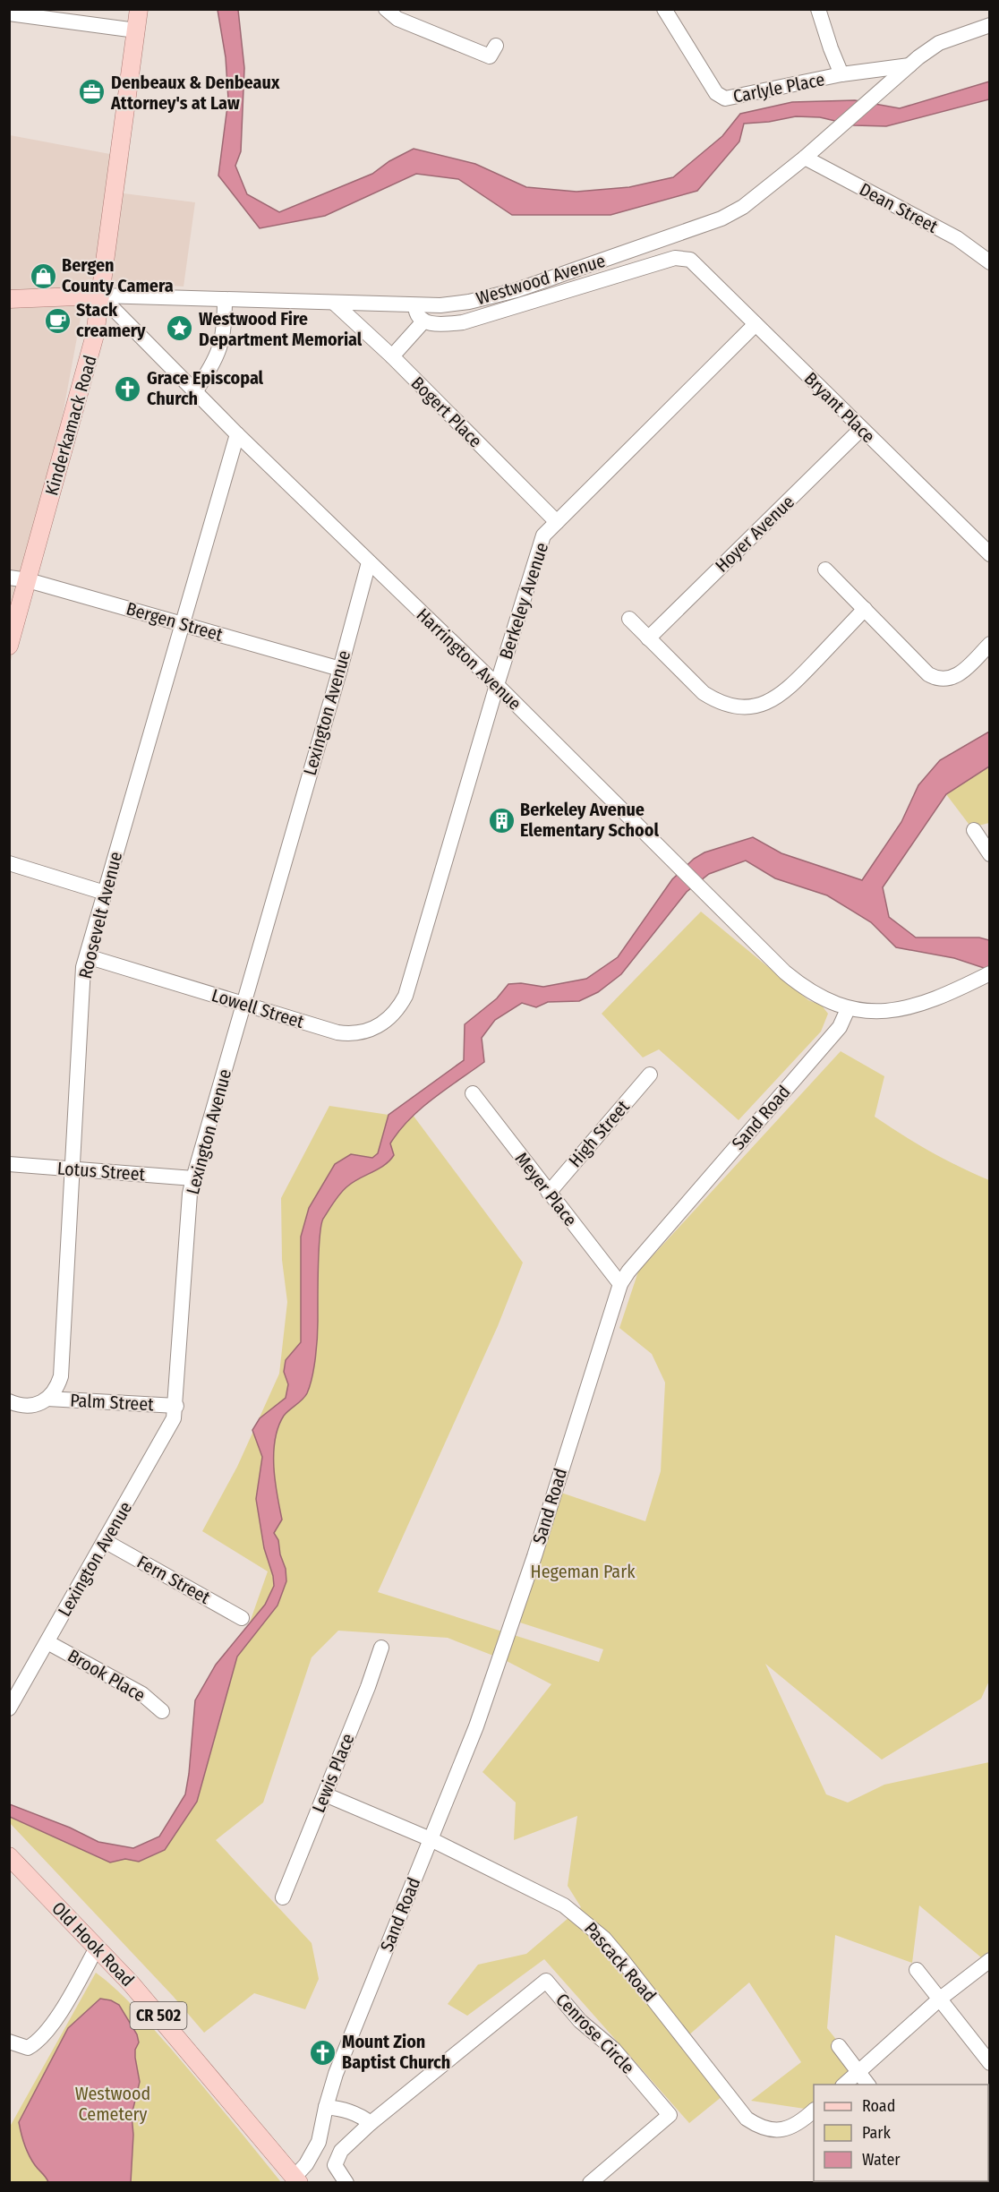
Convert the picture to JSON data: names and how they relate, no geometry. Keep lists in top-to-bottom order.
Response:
{
  "streets": {
    "main road": [
      "Westwood Avenue",
      "Kinderkamack Road",
      "Old Hook Road",
      "CR 502"
    ],
    "street": [
      "Carlyle Place",
      "Dean Street",
      "Bryant Place",
      "Bogert Place",
      "Hoyer Avenue",
      "Berkeley Avenue",
      "Bergen Street",
      "Harrington Avenue",
      "Lexington Avenue",
      "Roosevelt Avenue",
      "Lowell Street",
      "Sand Road",
      "High Street",
      "Lotus Street",
      "Meyer Place",
      "Palm Street",
      "Fern Street",
      "Brook Place",
      "Lewis Place",
      "Pascack Road",
      "Cenrose Circle"
    ]
  },
  "crossings": [
    ["Carlyle Place", "Westwood Avenue"],
    ["Dean Street", "Westwood Avenue"],
    ["Westwood Avenue", "Bogert Place"],
    ["Westwood Avenue", "Kinderkamack Road"],
    ["Westwood Avenue", "Harrington Avenue"],
    ["Bryant Place", "Hoyer Avenue"],
    ["Bryant Place", "Berkeley Avenue"],
    ["Bogert Place", "Berkeley Avenue"],
    ["Kinderkamack Road", "Bergen Street"],
    ["Kinderkamack Road", "Harrington Avenue"],
    ["Berkeley Avenue", "Harrington Avenue"],
    ["Berkeley Avenue", "Lowell Street"],
    ["Bergen Street", "Lexington Avenue"],
    ["Bergen Street", "Roosevelt Avenue"],
    ["Harrington Avenue", "Lexington Avenue"],
    ["Harrington Avenue", "Roosevelt Avenue"],
    ["Harrington Avenue", "Sand Road"],
    ["Lexington Avenue", "Lowell Street"],
    ["Lexington Avenue", "Lotus Street"],
    ["Lexington Avenue", "Palm Street"],
    ["Lexington Avenue", "Fern Street"],
    ["Lexington Avenue", "Brook Place"],
    ["Roosevelt Avenue", "Lowell Street"],
    ["Roosevelt Avenue", "Lotus Street"],
    ["Roosevelt Avenue", "Palm Street"],
    ["Sand Road", "Meyer Place"],
    ["Sand Road", "Old Hook Road"],
    ["Sand Road", "Pascack Road"],
    ["High Street", "Meyer Place"],
    ["Lewis Place", "Pascack Road"]
  ],
  "parks": ["Hegeman Park", "Westwood Cemetery"],
  "places": {
    "office": ["Denbeaux & Denbeaux Attorney's at Law"],
    "shop": ["Bergen County Camera"],
    "cafe": ["Stack creamery"],
    "place": ["Westwood Fire Department Memorial"],
    "church": ["Grace Episcopal Church", "Mount Zion Baptist Church"],
    "building": ["Berkeley Avenue Elementary School"]
  },
  "legend": ["Road", "Park", "Water"]
}
